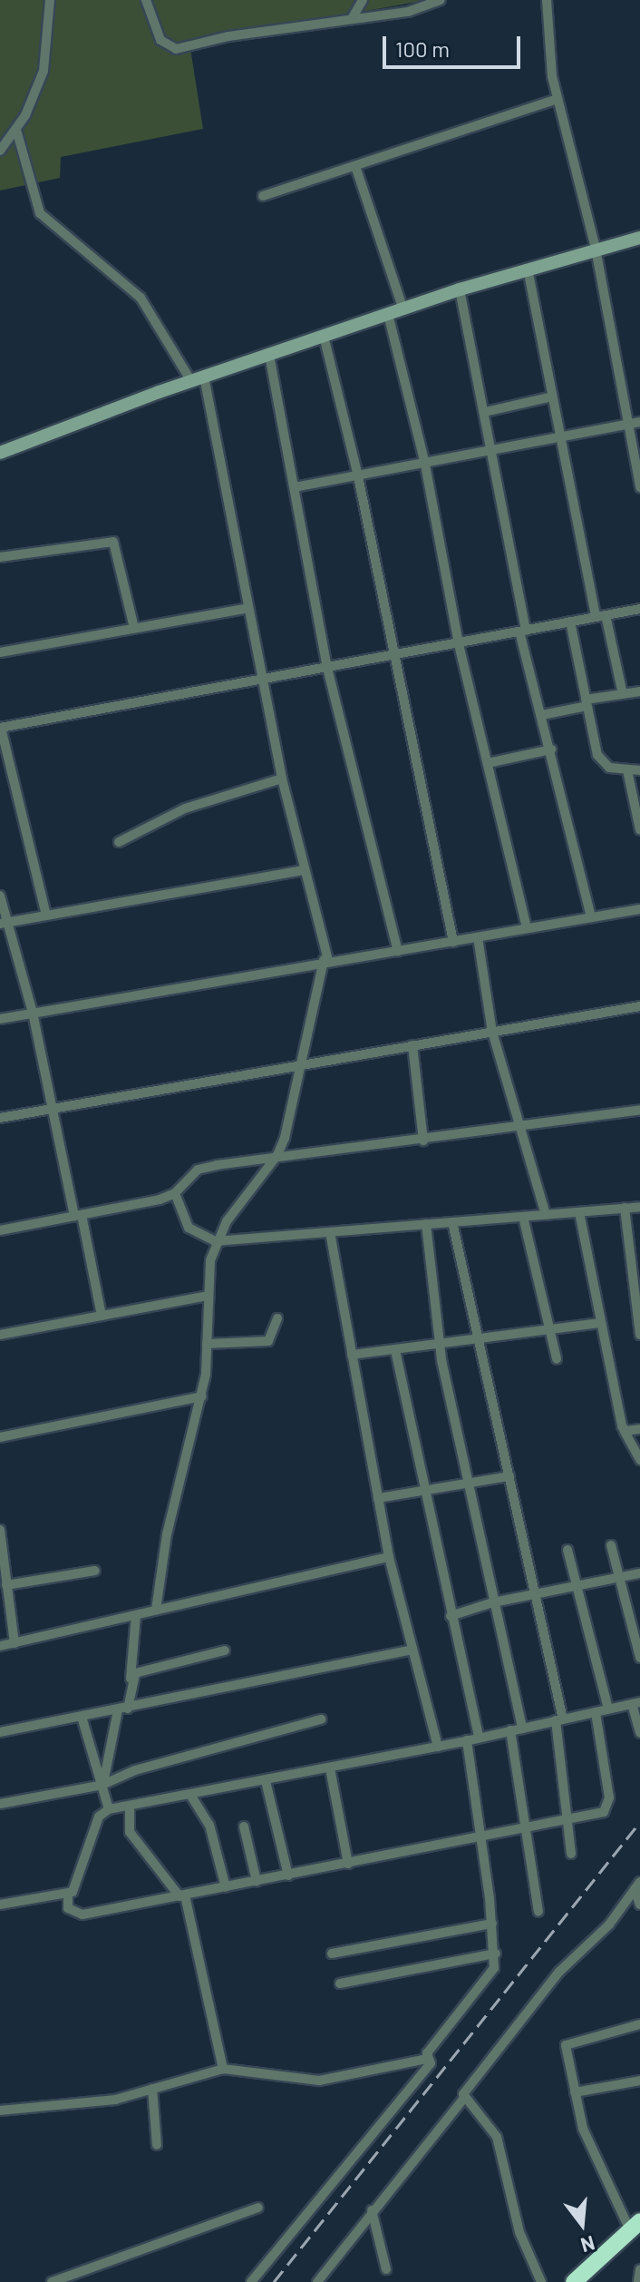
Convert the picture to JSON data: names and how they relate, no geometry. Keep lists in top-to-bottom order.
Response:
{
  "scale_bar": "100 m",
  "north": "bottom"
}
